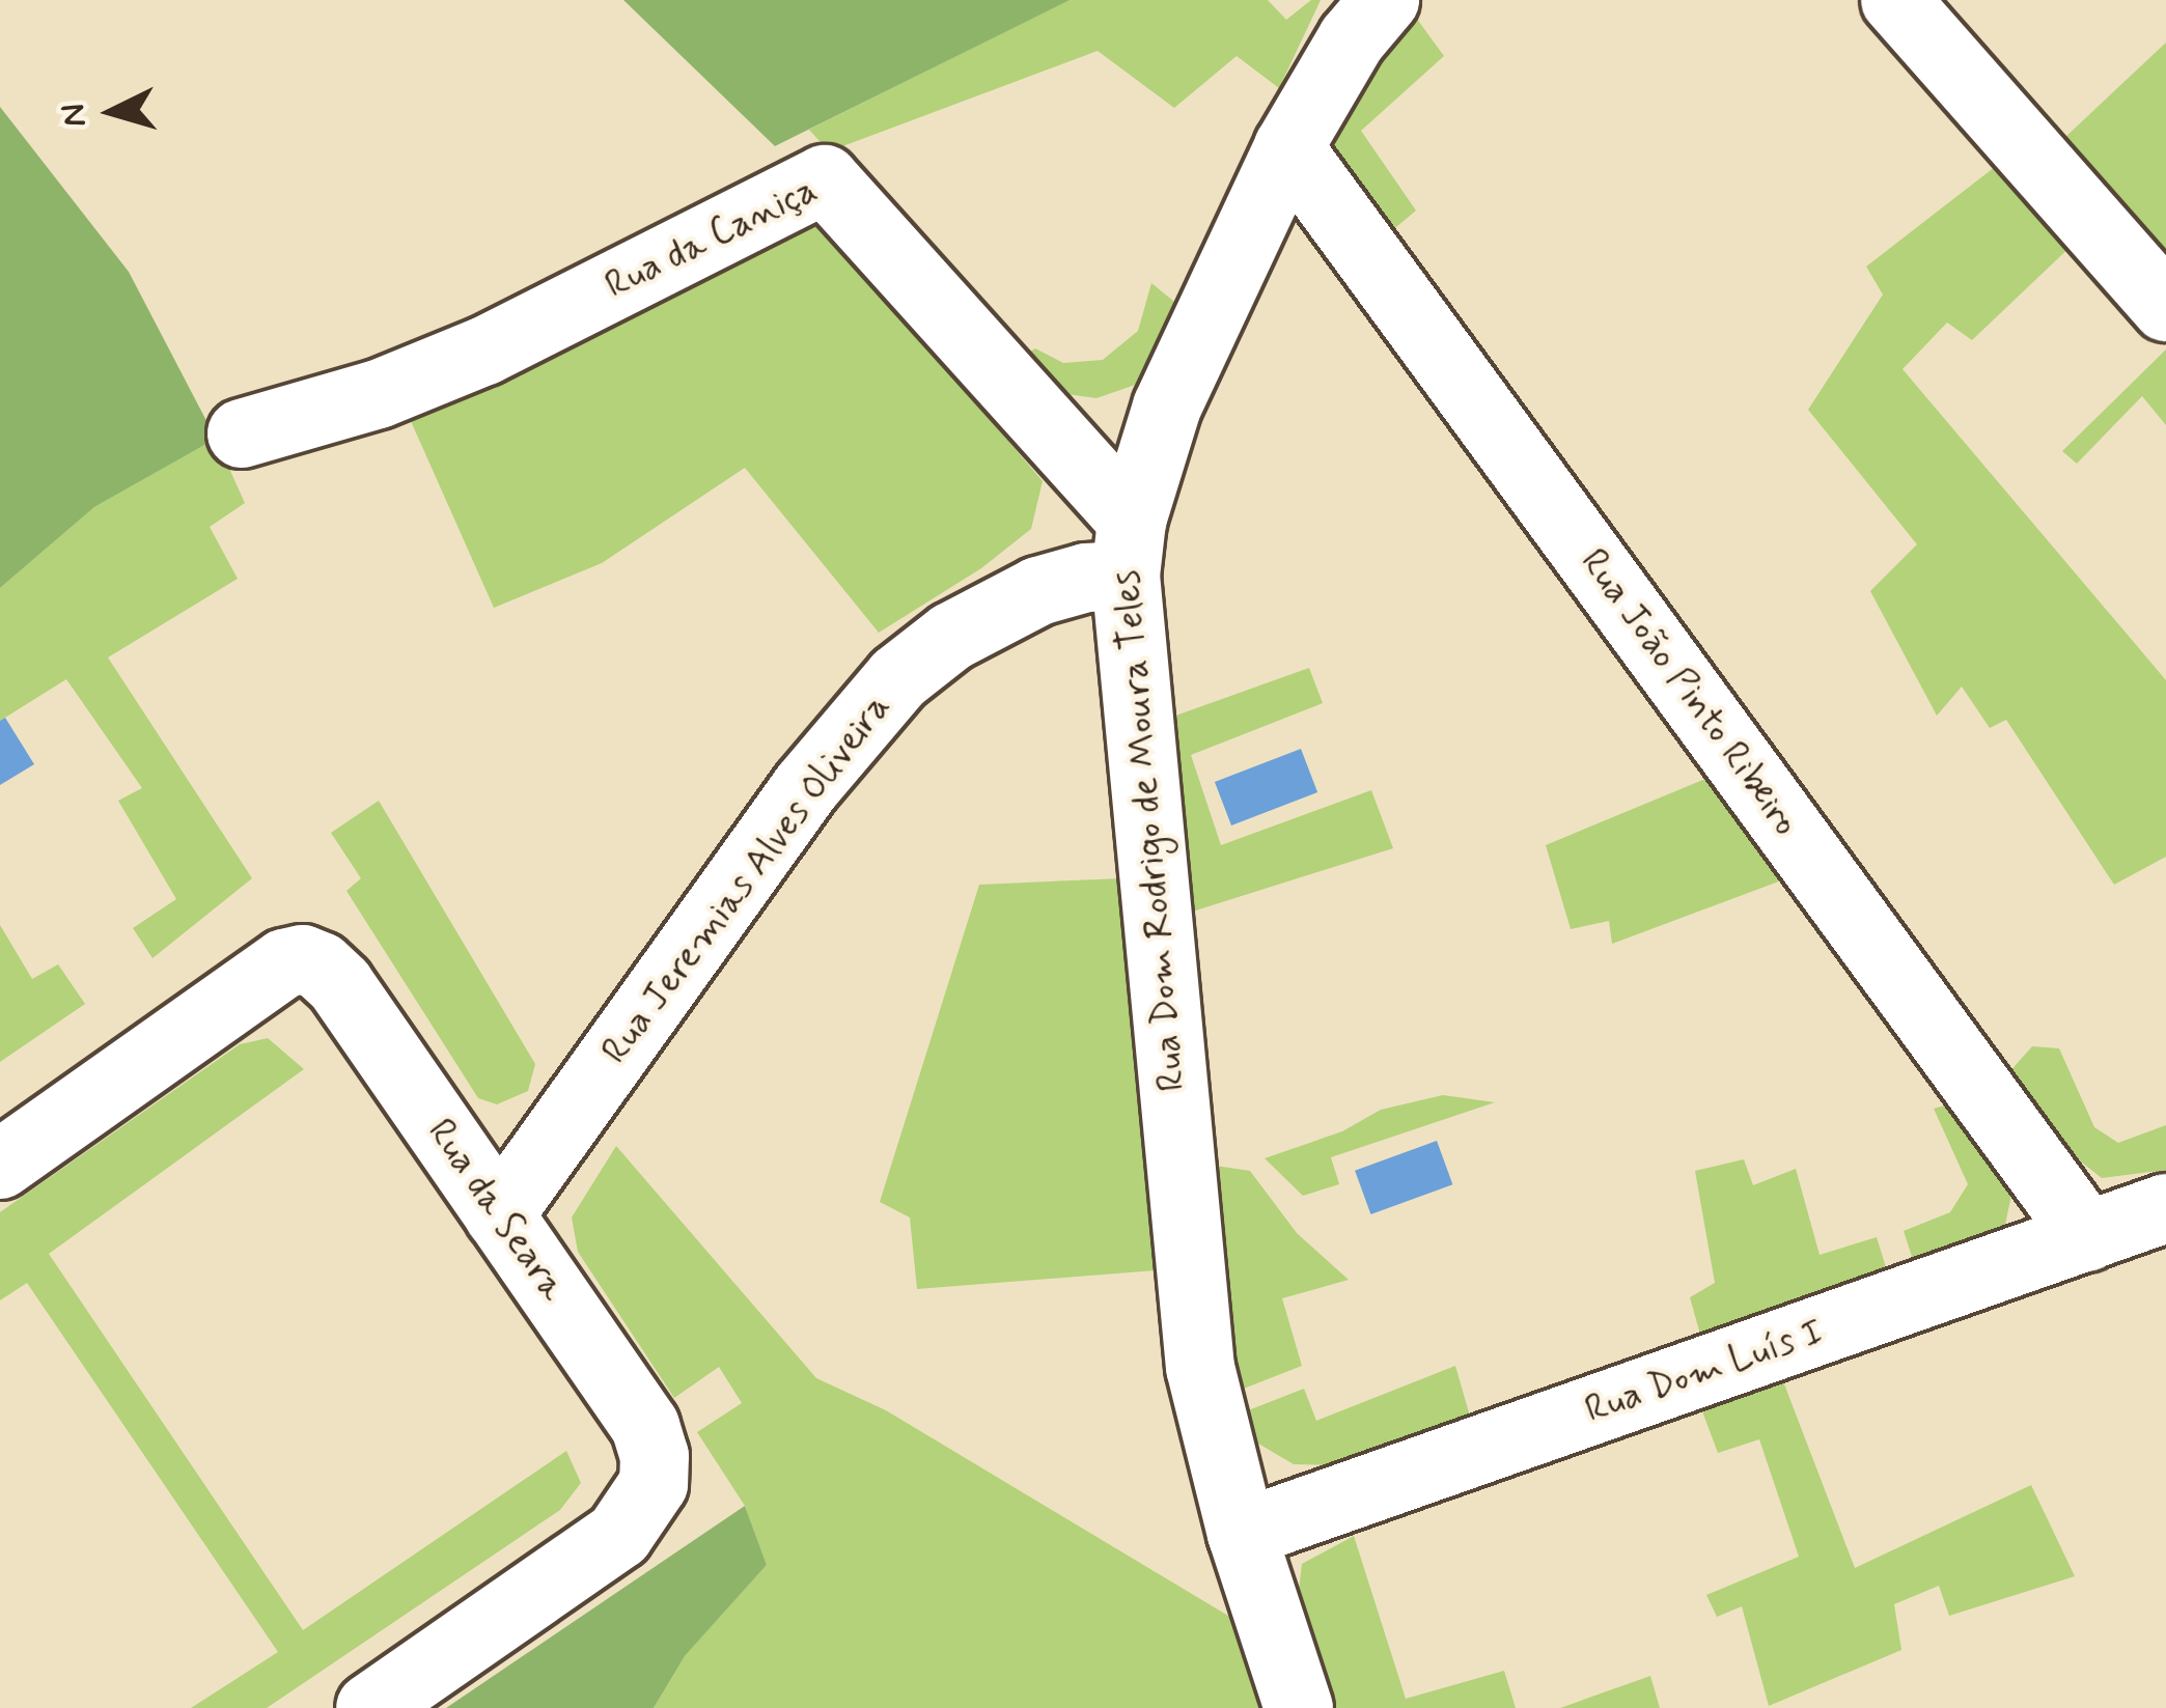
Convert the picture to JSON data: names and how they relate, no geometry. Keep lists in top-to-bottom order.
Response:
{
  "streets": {
    "street": [
      "Rua da Caniça",
      "Rua João Pinto Ribeiro",
      "Rua Dom Rodrigo de Moura Teles",
      "Rua Jeremias Alves Oliveira",
      "Rua da Seara",
      "Rua Dom Luís I"
    ]
  },
  "crossings": [
    ["Rua da Caniça", "Rua Dom Rodrigo de Moura Teles"],
    ["Rua da Caniça", "Rua Jeremias Alves Oliveira"],
    ["Rua João Pinto Ribeiro", "Rua Dom Rodrigo de Moura Teles"],
    ["Rua João Pinto Ribeiro", "Rua Dom Luís I"],
    ["Rua Dom Rodrigo de Moura Teles", "Rua Jeremias Alves Oliveira"],
    ["Rua Dom Rodrigo de Moura Teles", "Rua Dom Luís I"],
    ["Rua Jeremias Alves Oliveira", "Rua da Seara"]
  ],
  "north": "left"
}
